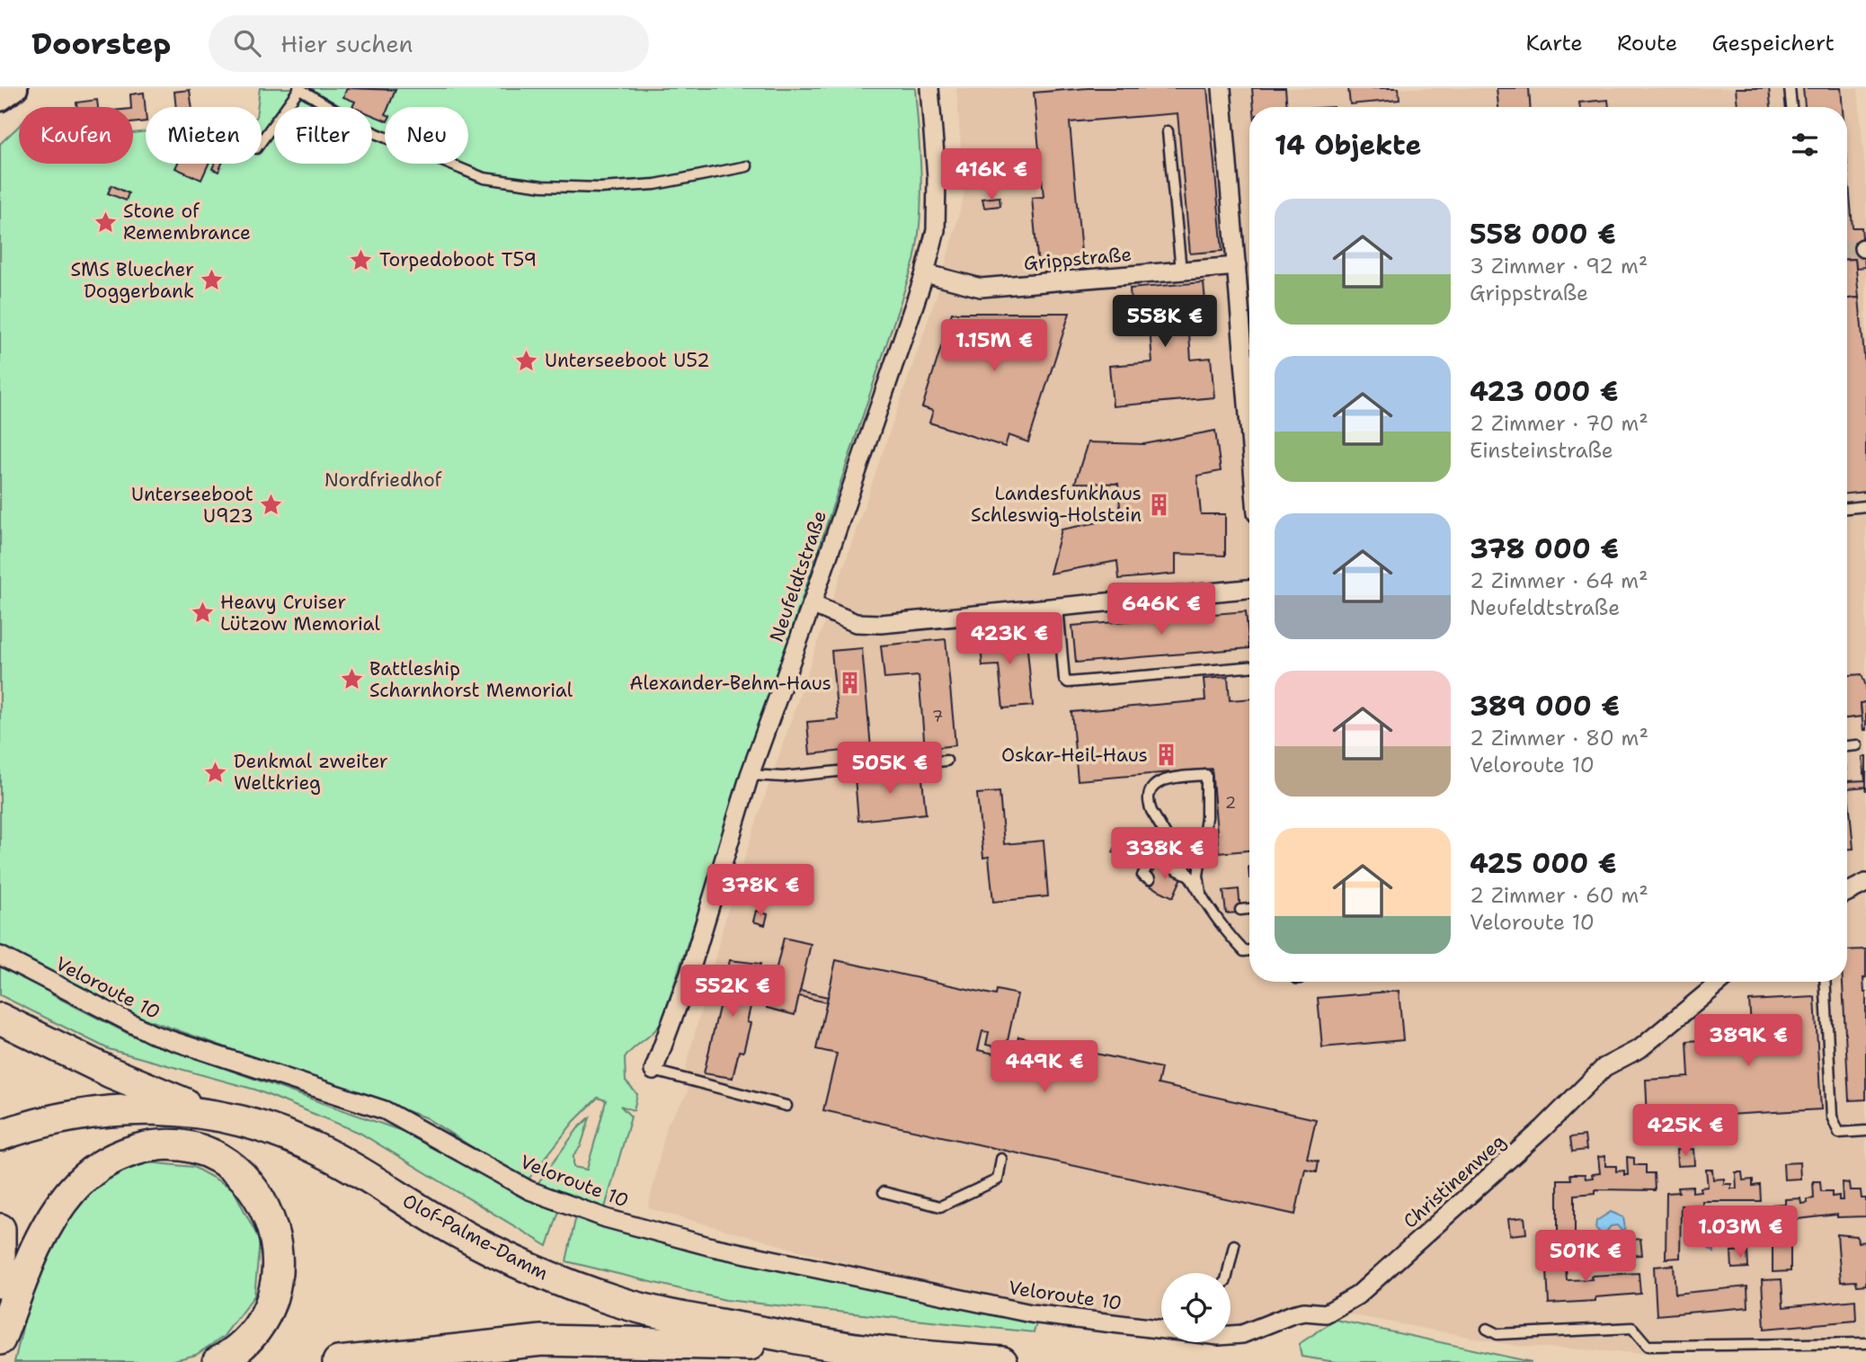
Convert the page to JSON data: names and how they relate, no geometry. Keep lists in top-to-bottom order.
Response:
{
  "streets": {
    "highway": ["Olof-Palme-Damm"],
    "street": [
      "Grippstraße",
      "Neufeldtstraße",
      "Veloroute 10",
      "Christinenweg"
    ]
  },
  "crossings": [
    ["Grippstraße", "Neufeldtstraße"],
    ["Veloroute 10", "Christinenweg"]
  ],
  "parks": ["Nordfriedhof"],
  "places": {
    "place": [
      "Stone of Remembrance",
      "Torpedoboot T59",
      "SMS Bluecher Doggerbank",
      "Unterseeboot U52",
      "Unterseeboot U923",
      "Heavy Cruiser Lützow Memorial",
      "Battleship Scharnhorst Memorial",
      "Denkmal zweiter Weltkrieg"
    ],
    "building": ["Landesfunkhaus Schleswig-Holstein", "Alexander-Behm-Haus", "Oskar-Heil-Haus"]
  },
  "house_numbers": ["7", "2"],
  "page": {
    "header": "Doorstep",
    "search": "Hier suchen",
    "nav": ["Karte", "Route", "Gespeichert"],
    "chip": [
      "Kaufen",
      "Mieten",
      "Filter",
      "Neu"
    ],
    "heading": "14 Objekte",
    "price": [
      "416K €",
      "558K €",
      "1.15M €",
      "646K €",
      "423K €",
      "505K €",
      "338K €",
      "378K €",
      "552K €",
      "389K €",
      "449K €",
      "425K €",
      "1.03M €",
      "501K €"
    ],
    "list": [
      {
        "name": "558 000 €",
        "note": "3 Zimmer · 92 m² · Grippstraße"
      },
      {
        "name": "423 000 €",
        "note": "2 Zimmer · 70 m² · Einsteinstraße"
      },
      {
        "name": "378 000 €",
        "note": "2 Zimmer · 64 m² · Neufeldtstraße"
      },
      {
        "name": "389 000 €",
        "note": "2 Zimmer · 80 m² · Veloroute 10"
      },
      {
        "name": "425 000 €",
        "note": "2 Zimmer · 60 m² · Veloroute 10"
      }
    ]
  }
}
